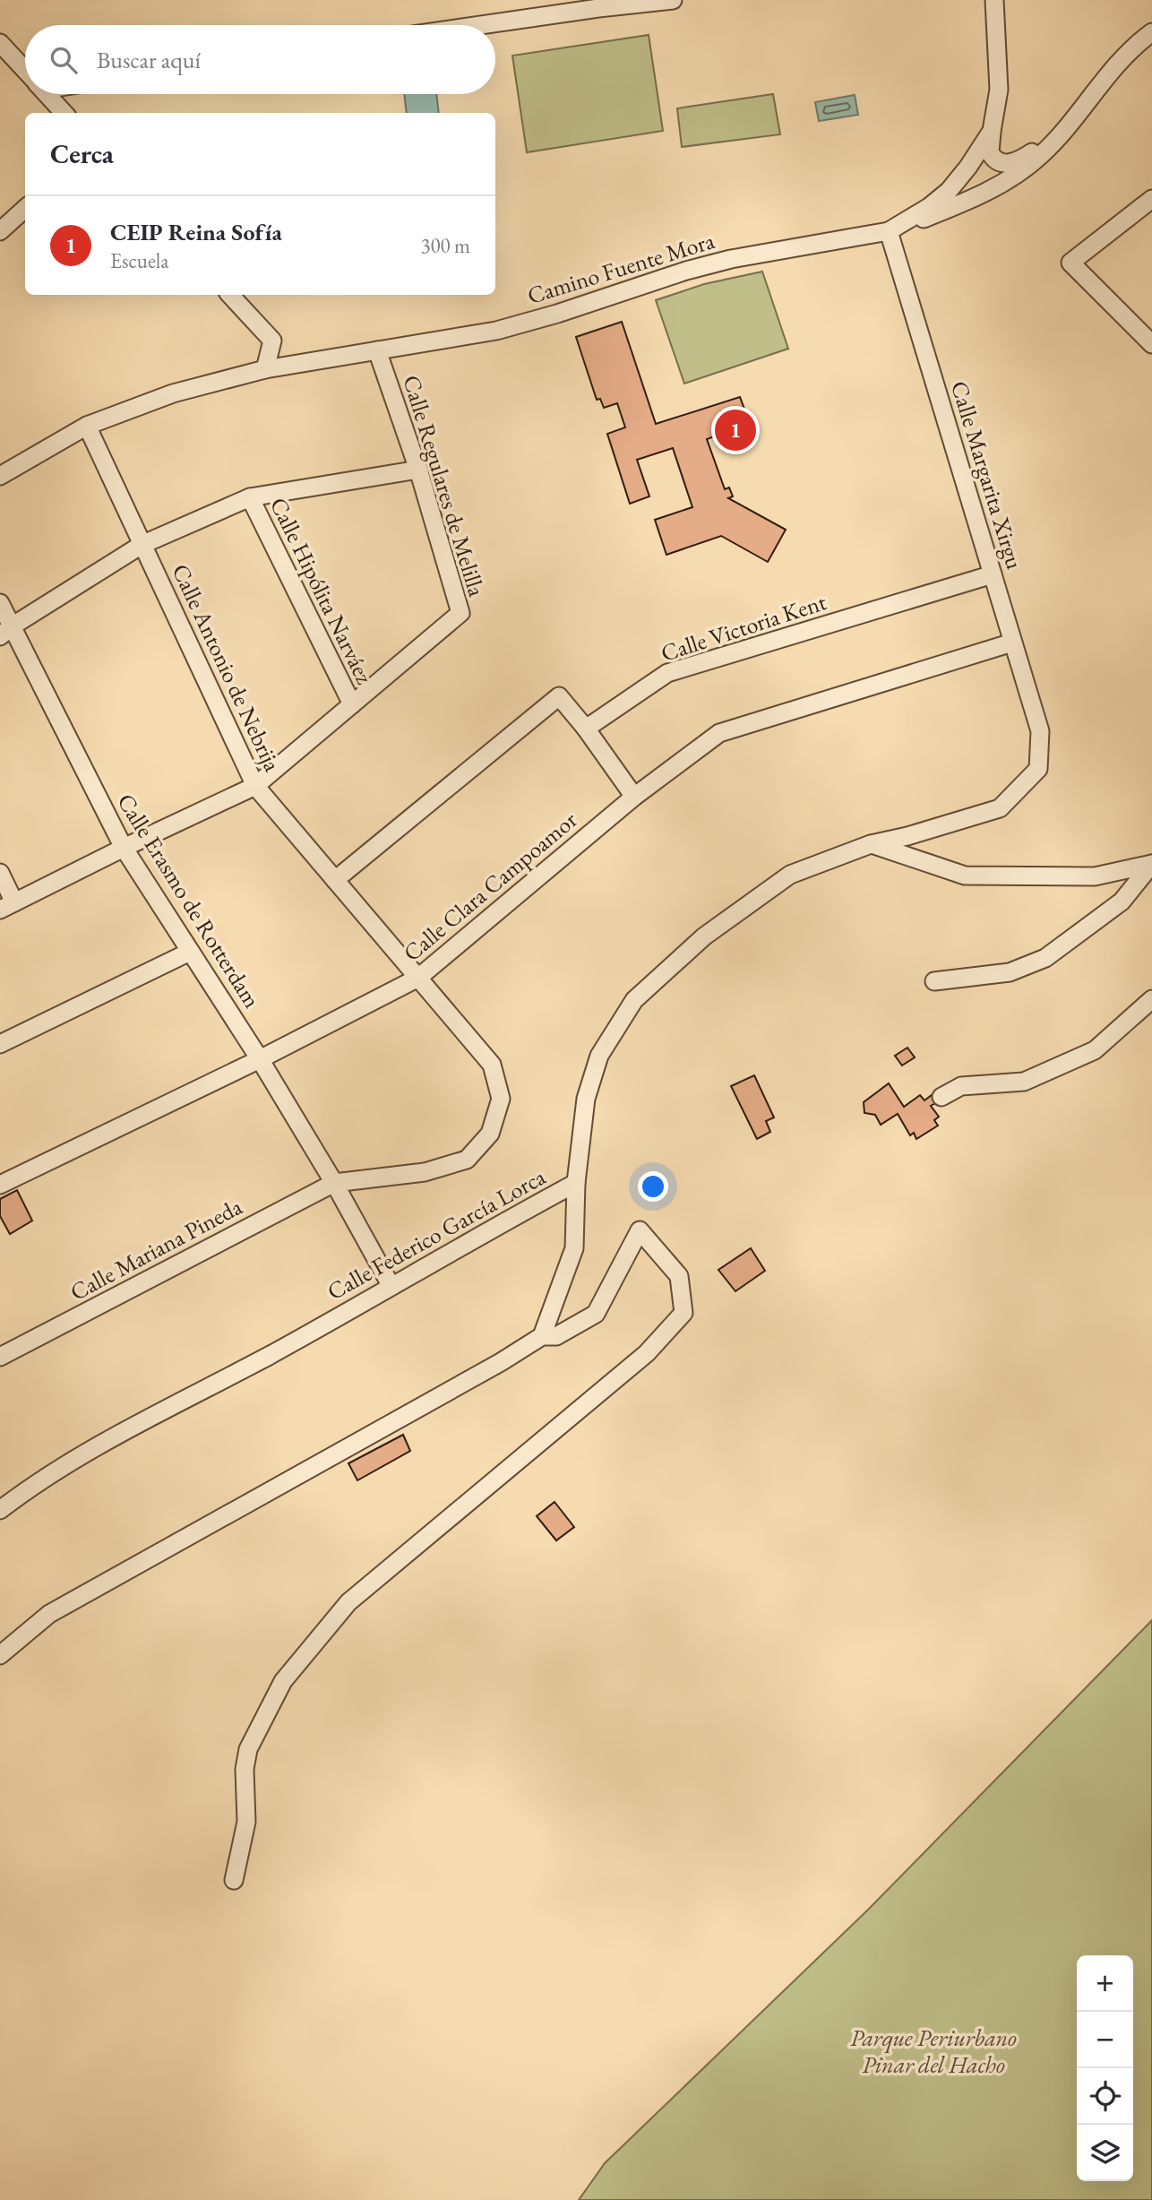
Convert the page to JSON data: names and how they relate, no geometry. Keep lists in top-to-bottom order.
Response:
{
  "streets": {
    "street": [
      "Camino Fuente Mora",
      "Calle Margarita Xirgu",
      "Calle Regulares de Melilla",
      "Calle Hipólita Narváez",
      "Calle Victoria Kent",
      "Calle Antonio de Nebrija",
      "Calle Clara Campoamor",
      "Calle Erasmo de Rotterdam",
      "Calle Federico García Lorca",
      "Calle Mariana Pineda"
    ]
  },
  "crossings": [
    ["Camino Fuente Mora", "Calle Margarita Xirgu"],
    ["Camino Fuente Mora", "Calle Regulares de Melilla"],
    ["Camino Fuente Mora", "Calle Antonio de Nebrija"],
    ["Calle Margarita Xirgu", "Calle Victoria Kent"],
    ["Calle Margarita Xirgu", "Calle Clara Campoamor"],
    ["Calle Margarita Xirgu", "Calle Federico García Lorca"],
    ["Calle Regulares de Melilla", "Calle Hipólita Narváez"],
    ["Calle Regulares de Melilla", "Calle Antonio de Nebrija"],
    ["Calle Regulares de Melilla", "Calle Erasmo de Rotterdam"],
    ["Calle Antonio de Nebrija", "Calle Clara Campoamor"],
    ["Calle Antonio de Nebrija", "Calle Erasmo de Rotterdam"],
    ["Calle Antonio de Nebrija", "Calle Mariana Pineda"],
    ["Calle Clara Campoamor", "Calle Erasmo de Rotterdam"],
    ["Calle Clara Campoamor", "Calle Mariana Pineda"],
    ["Calle Erasmo de Rotterdam", "Calle Mariana Pineda"]
  ],
  "parks": ["Parque Periurbano Pinar del Hacho"],
  "page": {
    "search": "Buscar aquí",
    "heading": "Cerca",
    "list": [
      {
        "mark": "1",
        "name": "CEIP Reina Sofía",
        "note": "Escuela",
        "value": "300 m"
      }
    ],
    "pins": "1",
    "map_buttons": ["+", "−"]
  }
}
